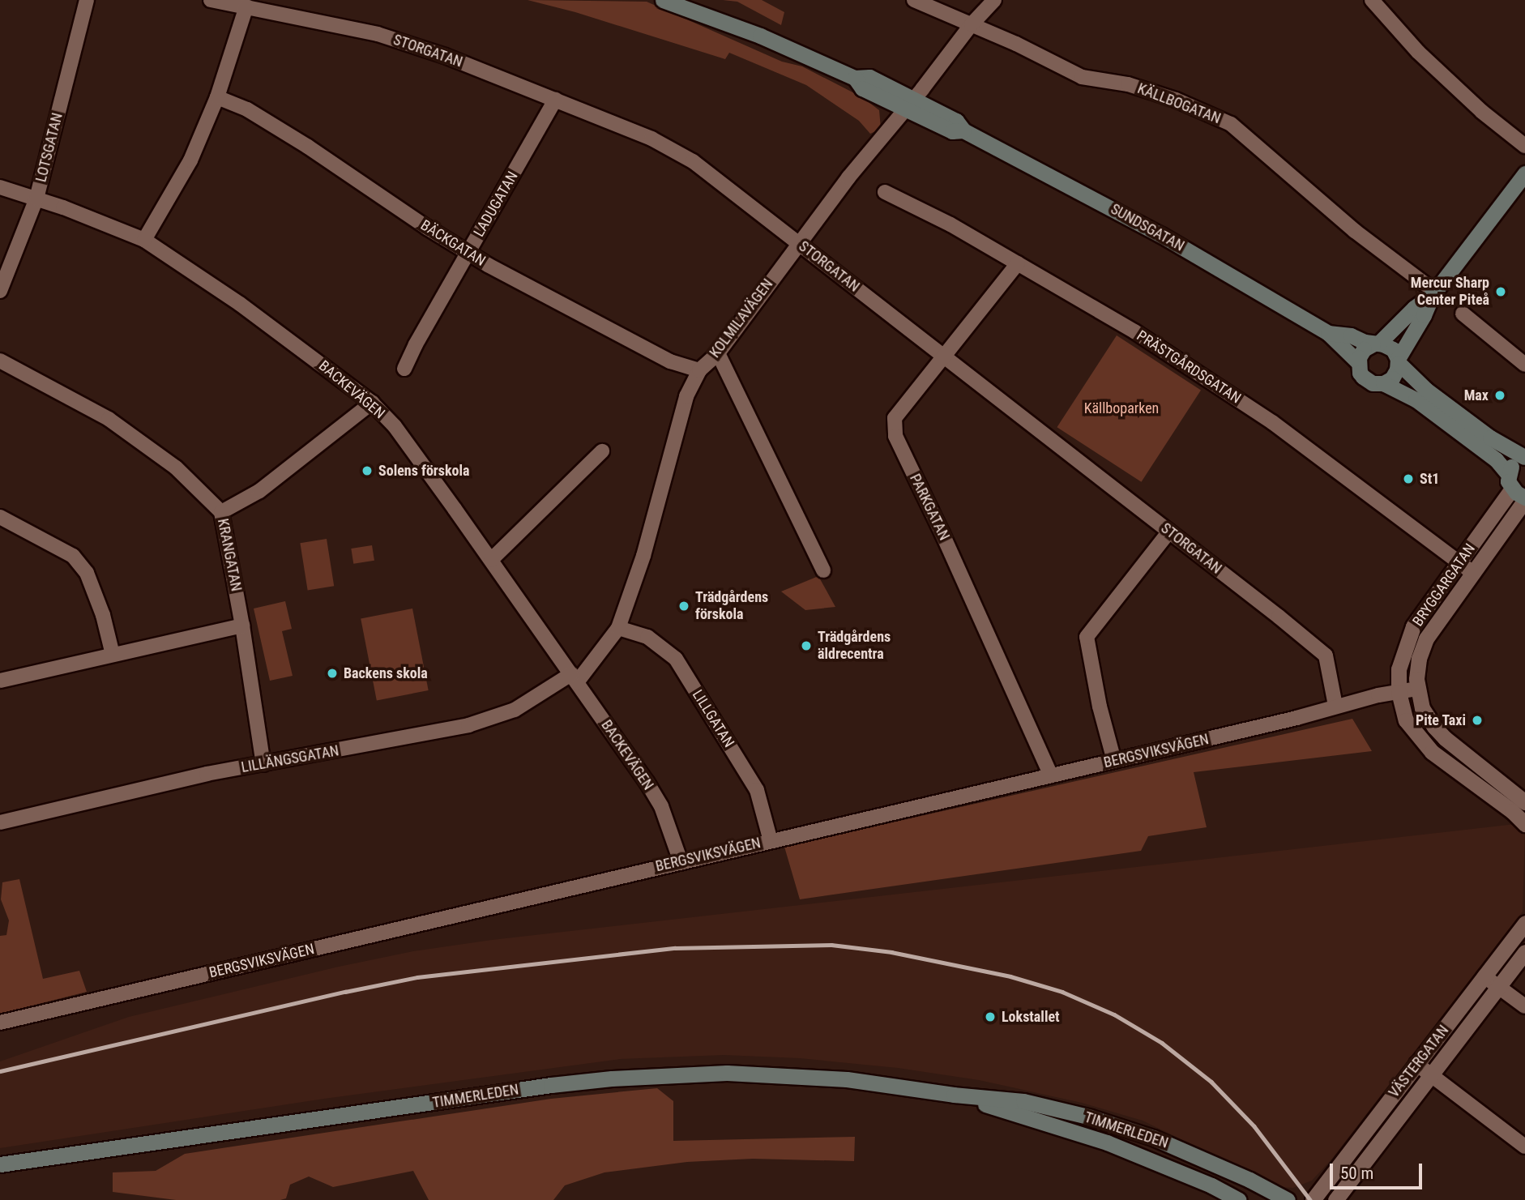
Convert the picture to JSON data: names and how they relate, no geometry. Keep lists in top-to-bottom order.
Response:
{
  "streets": {
    "main road": ["SUNDSGATAN", "TIMMERLEDEN"],
    "street": [
      "STORGATAN",
      "KÄLLBOGATAN",
      "LOTSGATAN",
      "LADUGATAN",
      "BÄCKGATAN",
      "KOLMILAVÄGEN",
      "PRÄSTGÅRDSGATAN",
      "BACKEVÄGEN",
      "PARKGATAN",
      "KRANGATAN",
      "BRYGGARGATAN",
      "LILLGATAN",
      "BERGSVIKSVÄGEN",
      "LILLÄNGSGATAN",
      "VÄSTERGATAN"
    ]
  },
  "crossings": [
    ["STORGATAN", "LADUGATAN"],
    ["STORGATAN", "KOLMILAVÄGEN"],
    ["STORGATAN", "PARKGATAN"],
    ["STORGATAN", "BERGSVIKSVÄGEN"],
    ["KÄLLBOGATAN", "KOLMILAVÄGEN"],
    ["LOTSGATAN", "BACKEVÄGEN"],
    ["LADUGATAN", "BÄCKGATAN"],
    ["SUNDSGATAN", "KOLMILAVÄGEN"],
    ["SUNDSGATAN", "BRYGGARGATAN"],
    ["BÄCKGATAN", "KOLMILAVÄGEN"],
    ["KOLMILAVÄGEN", "BACKEVÄGEN"],
    ["KOLMILAVÄGEN", "LILLGATAN"],
    ["KOLMILAVÄGEN", "LILLÄNGSGATAN"],
    ["PRÄSTGÅRDSGATAN", "PARKGATAN"],
    ["PRÄSTGÅRDSGATAN", "BRYGGARGATAN"],
    ["BACKEVÄGEN", "BERGSVIKSVÄGEN"],
    ["BACKEVÄGEN", "LILLÄNGSGATAN"],
    ["PARKGATAN", "BERGSVIKSVÄGEN"],
    ["KRANGATAN", "LILLÄNGSGATAN"],
    ["BRYGGARGATAN", "BERGSVIKSVÄGEN"],
    ["LILLGATAN", "BERGSVIKSVÄGEN"]
  ],
  "parks": ["Källboparken"],
  "places": [
    "Mercur Sharp Center Piteå",
    "Max",
    "Solens förskola",
    "St1",
    "Trädgårdens förskola",
    "Trädgårdens äldrecentra",
    "Backens skola",
    "Pite Taxi",
    "Lokstallet"
  ],
  "scale_bar": "50 m"
}
